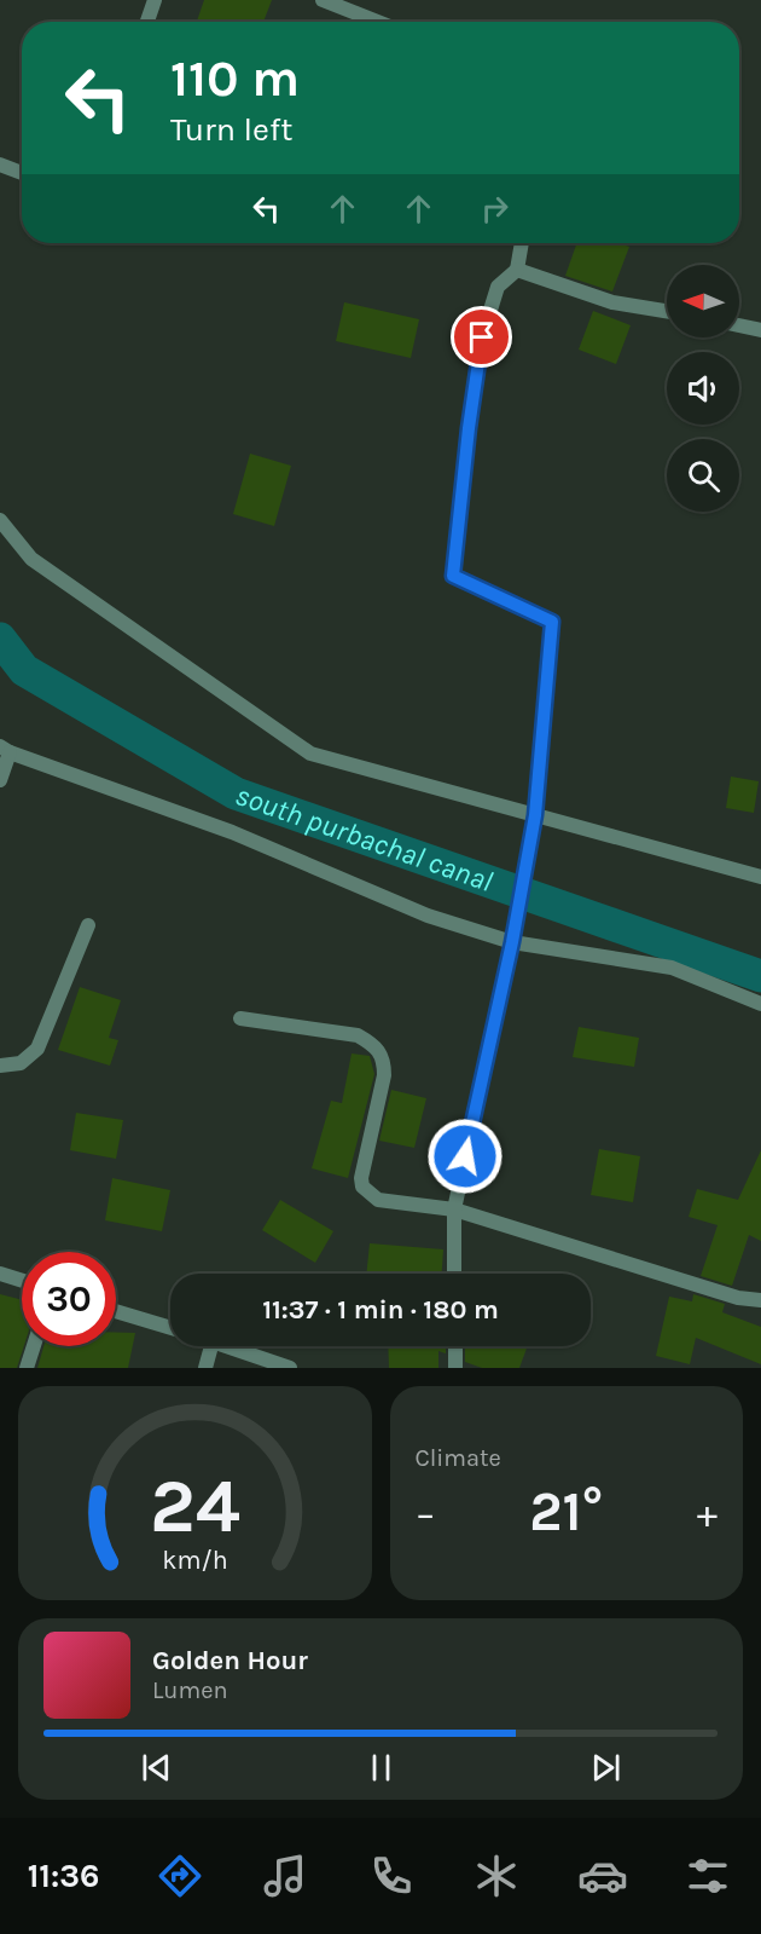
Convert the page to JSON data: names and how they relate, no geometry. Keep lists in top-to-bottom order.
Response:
{
  "water": ["south purbachal canal"],
  "north": "left",
  "page": {
    "turn": ["110 m", "Turn left"],
    "limit": "30",
    "trip": "11:37 · 1 min · 180 m",
    "tile": "Climate",
    "heat": ["−", "21°", "+"],
    "song": ["Golden Hour", "Lumen"],
    "tabs": "11:36",
    "gauge": ["24", "km/h"]
  }
}
